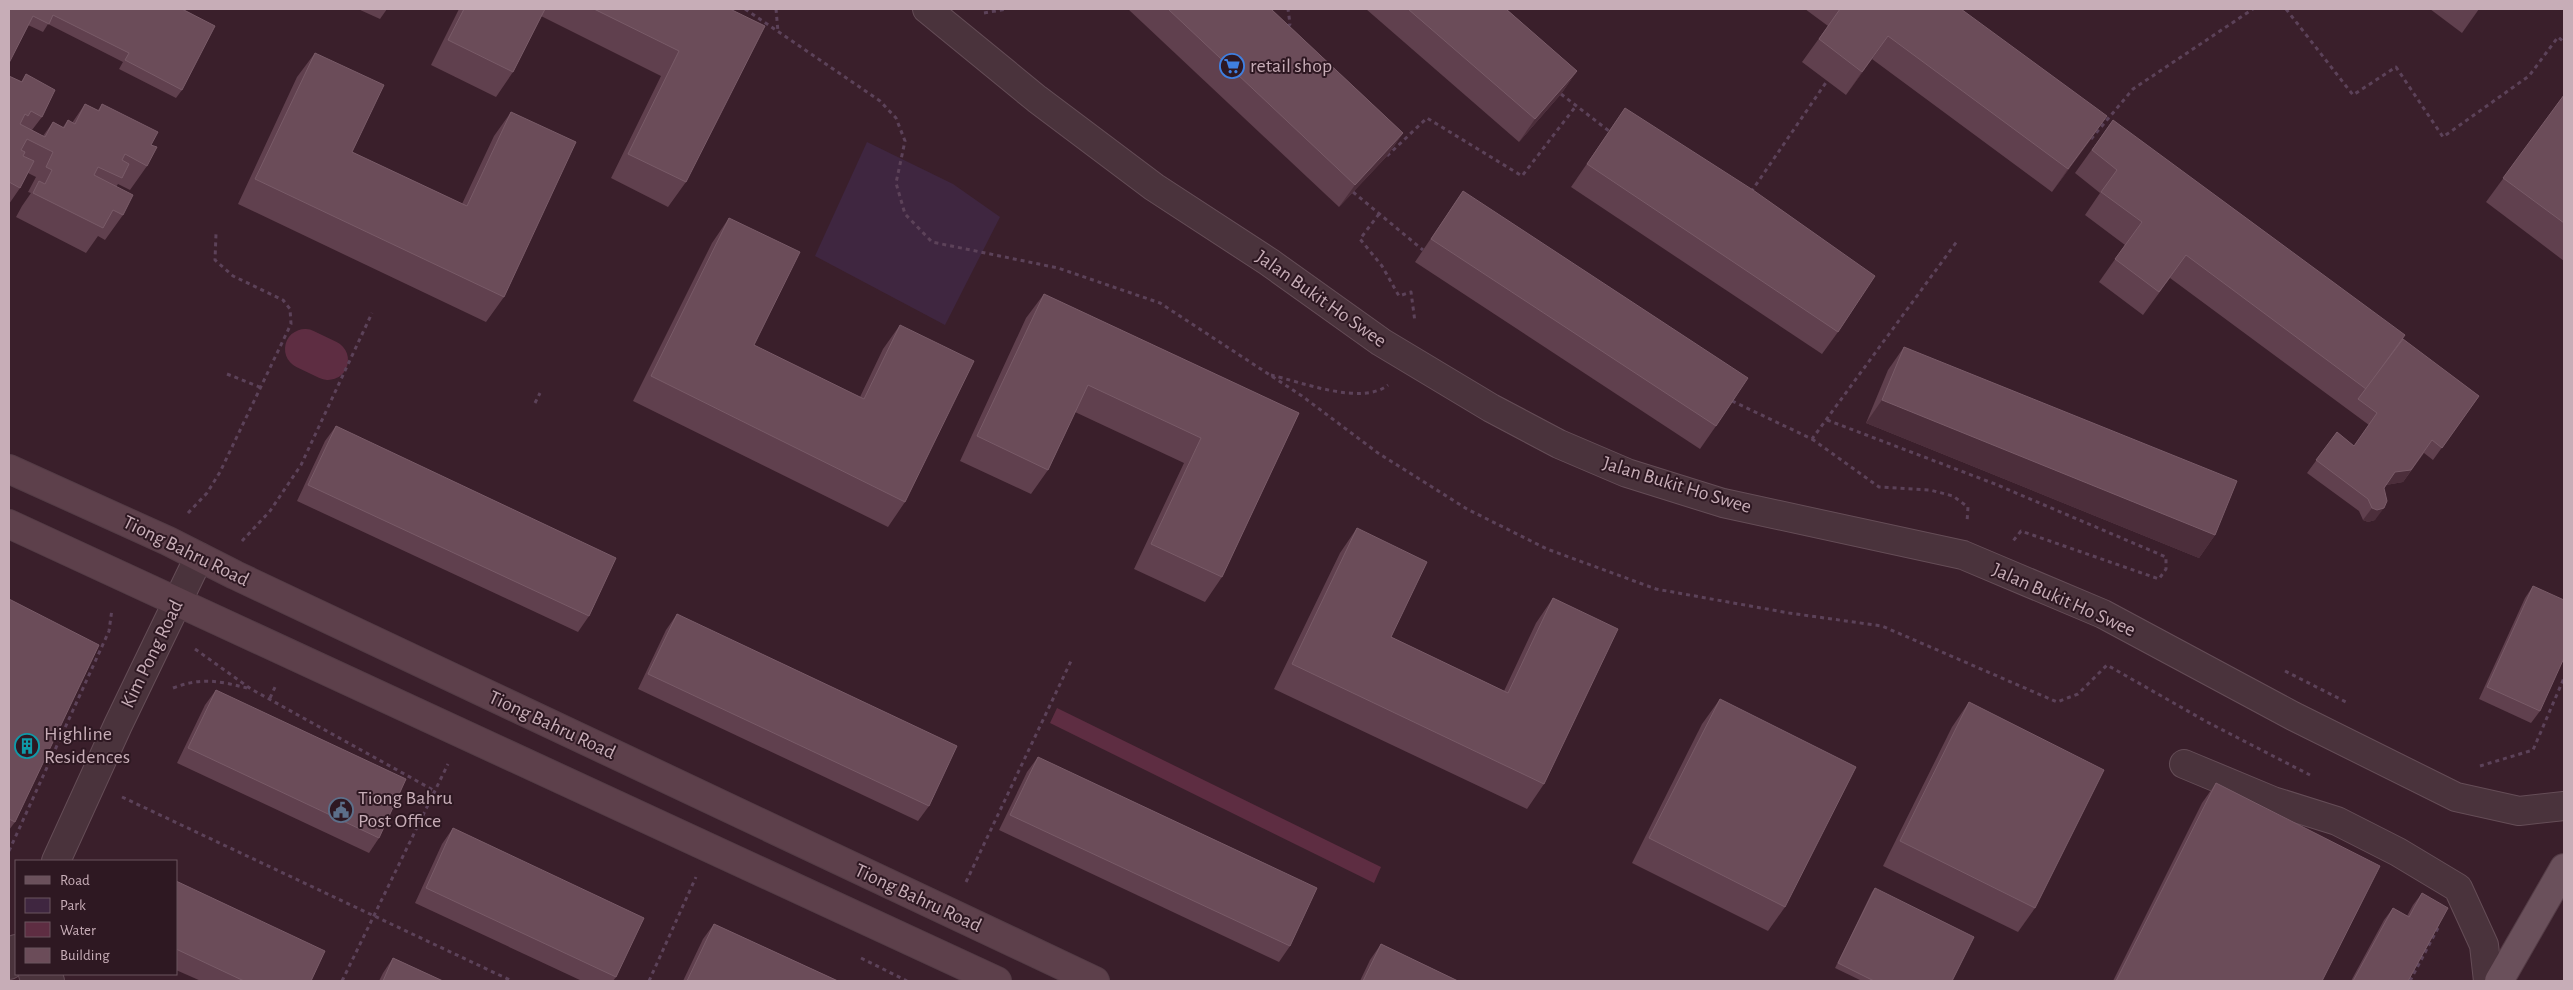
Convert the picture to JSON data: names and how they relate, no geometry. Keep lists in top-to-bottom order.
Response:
{
  "streets": {
    "main road": ["Tiong Bahru Road"],
    "street": ["Jalan Bukit Ho Swee", "Kim Pong Road"]
  },
  "crossings": [
    ["Tiong Bahru Road", "Kim Pong Road"]
  ],
  "places": {
    "supermarket": ["retail shop"],
    "building": ["Highline Residences"],
    "public building": ["Tiong Bahru Post Office"]
  },
  "legend": [
    "Road",
    "Park",
    "Water",
    "Building"
  ]
}
